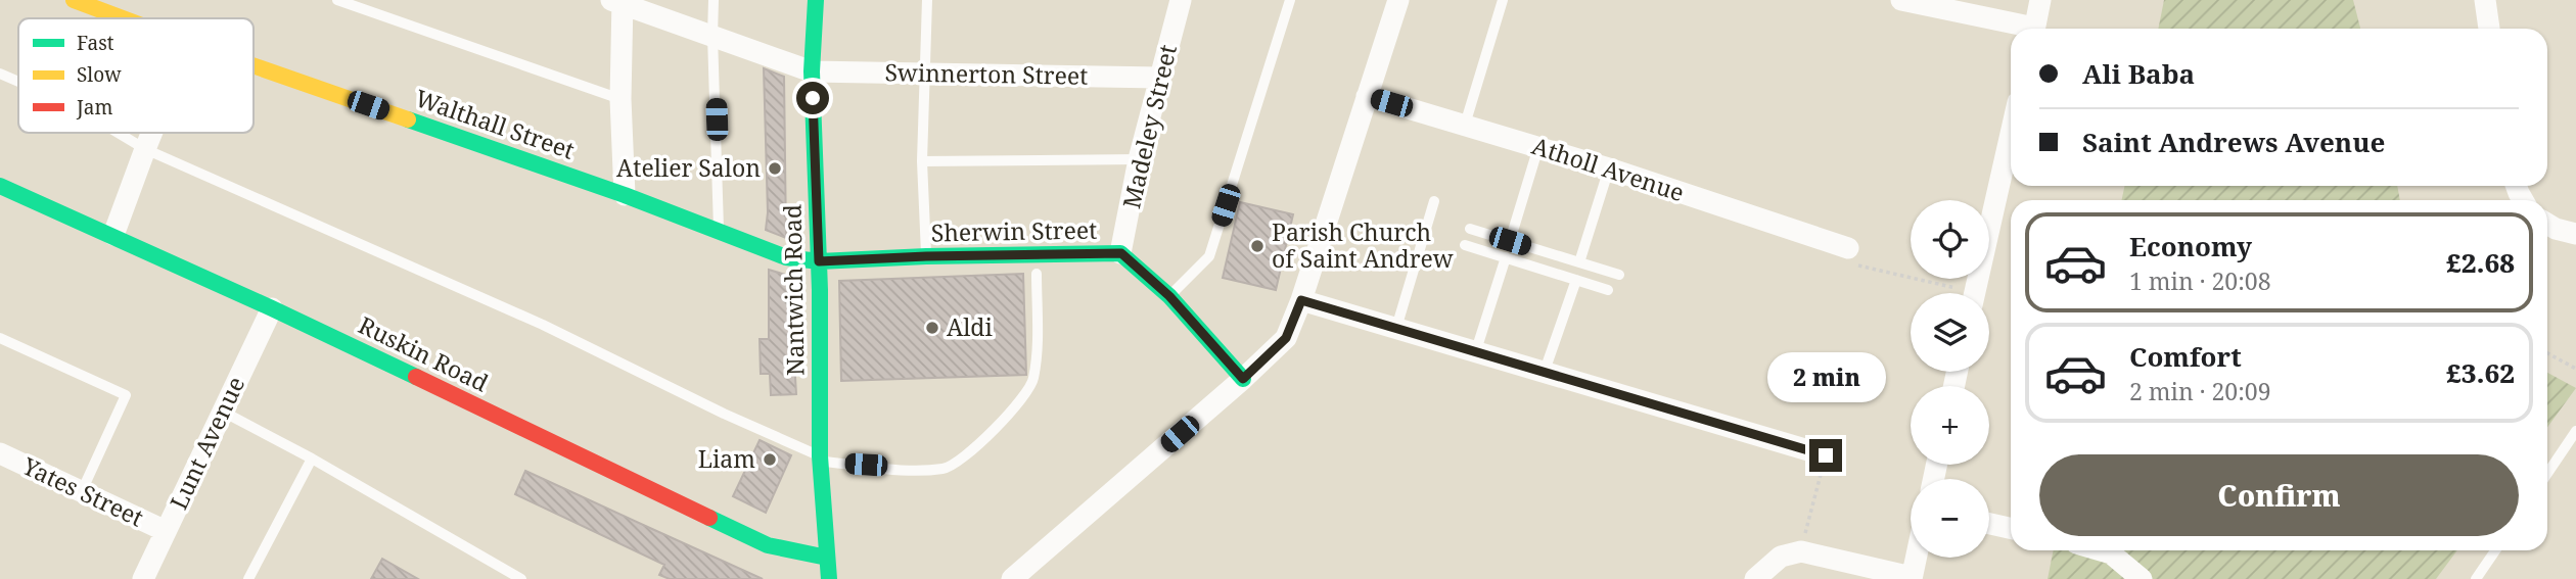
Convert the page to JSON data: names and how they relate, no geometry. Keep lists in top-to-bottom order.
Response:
{
  "streets": {
    "street": [
      "Swinnerton Street",
      "Walthall Street",
      "Madeley Street",
      "Atholl Avenue",
      "Sherwin Street",
      "Nantwich Road",
      "Ruskin Road",
      "Lunt Avenue",
      "Yates Street"
    ]
  },
  "crossings": [
    ["Swinnerton Street", "Madeley Street"],
    ["Swinnerton Street", "Nantwich Road"],
    ["Walthall Street", "Sherwin Street"],
    ["Walthall Street", "Nantwich Road"],
    ["Madeley Street", "Sherwin Street"],
    ["Sherwin Street", "Nantwich Road"],
    ["Nantwich Road", "Ruskin Road"],
    ["Ruskin Road", "Lunt Avenue"],
    ["Lunt Avenue", "Yates Street"]
  ],
  "places": [
    "Atelier Salon",
    "Parish Church of Saint Andrew",
    "Aldi",
    "Liam"
  ],
  "legend": ["Fast", "Slow", "Jam"],
  "page": {
    "banner": ["Ali Baba", "Saint Andrews Avenue"],
    "map_buttons": ["+", "−"],
    "list": [
      {
        "name": "Economy",
        "note": "1 min · 20:08",
        "value": "£2.68"
      },
      {
        "name": "Comfort",
        "note": "2 min · 20:09",
        "value": "£3.62"
      }
    ],
    "bubble": "2 min",
    "buttons": "Confirm"
  }
}
